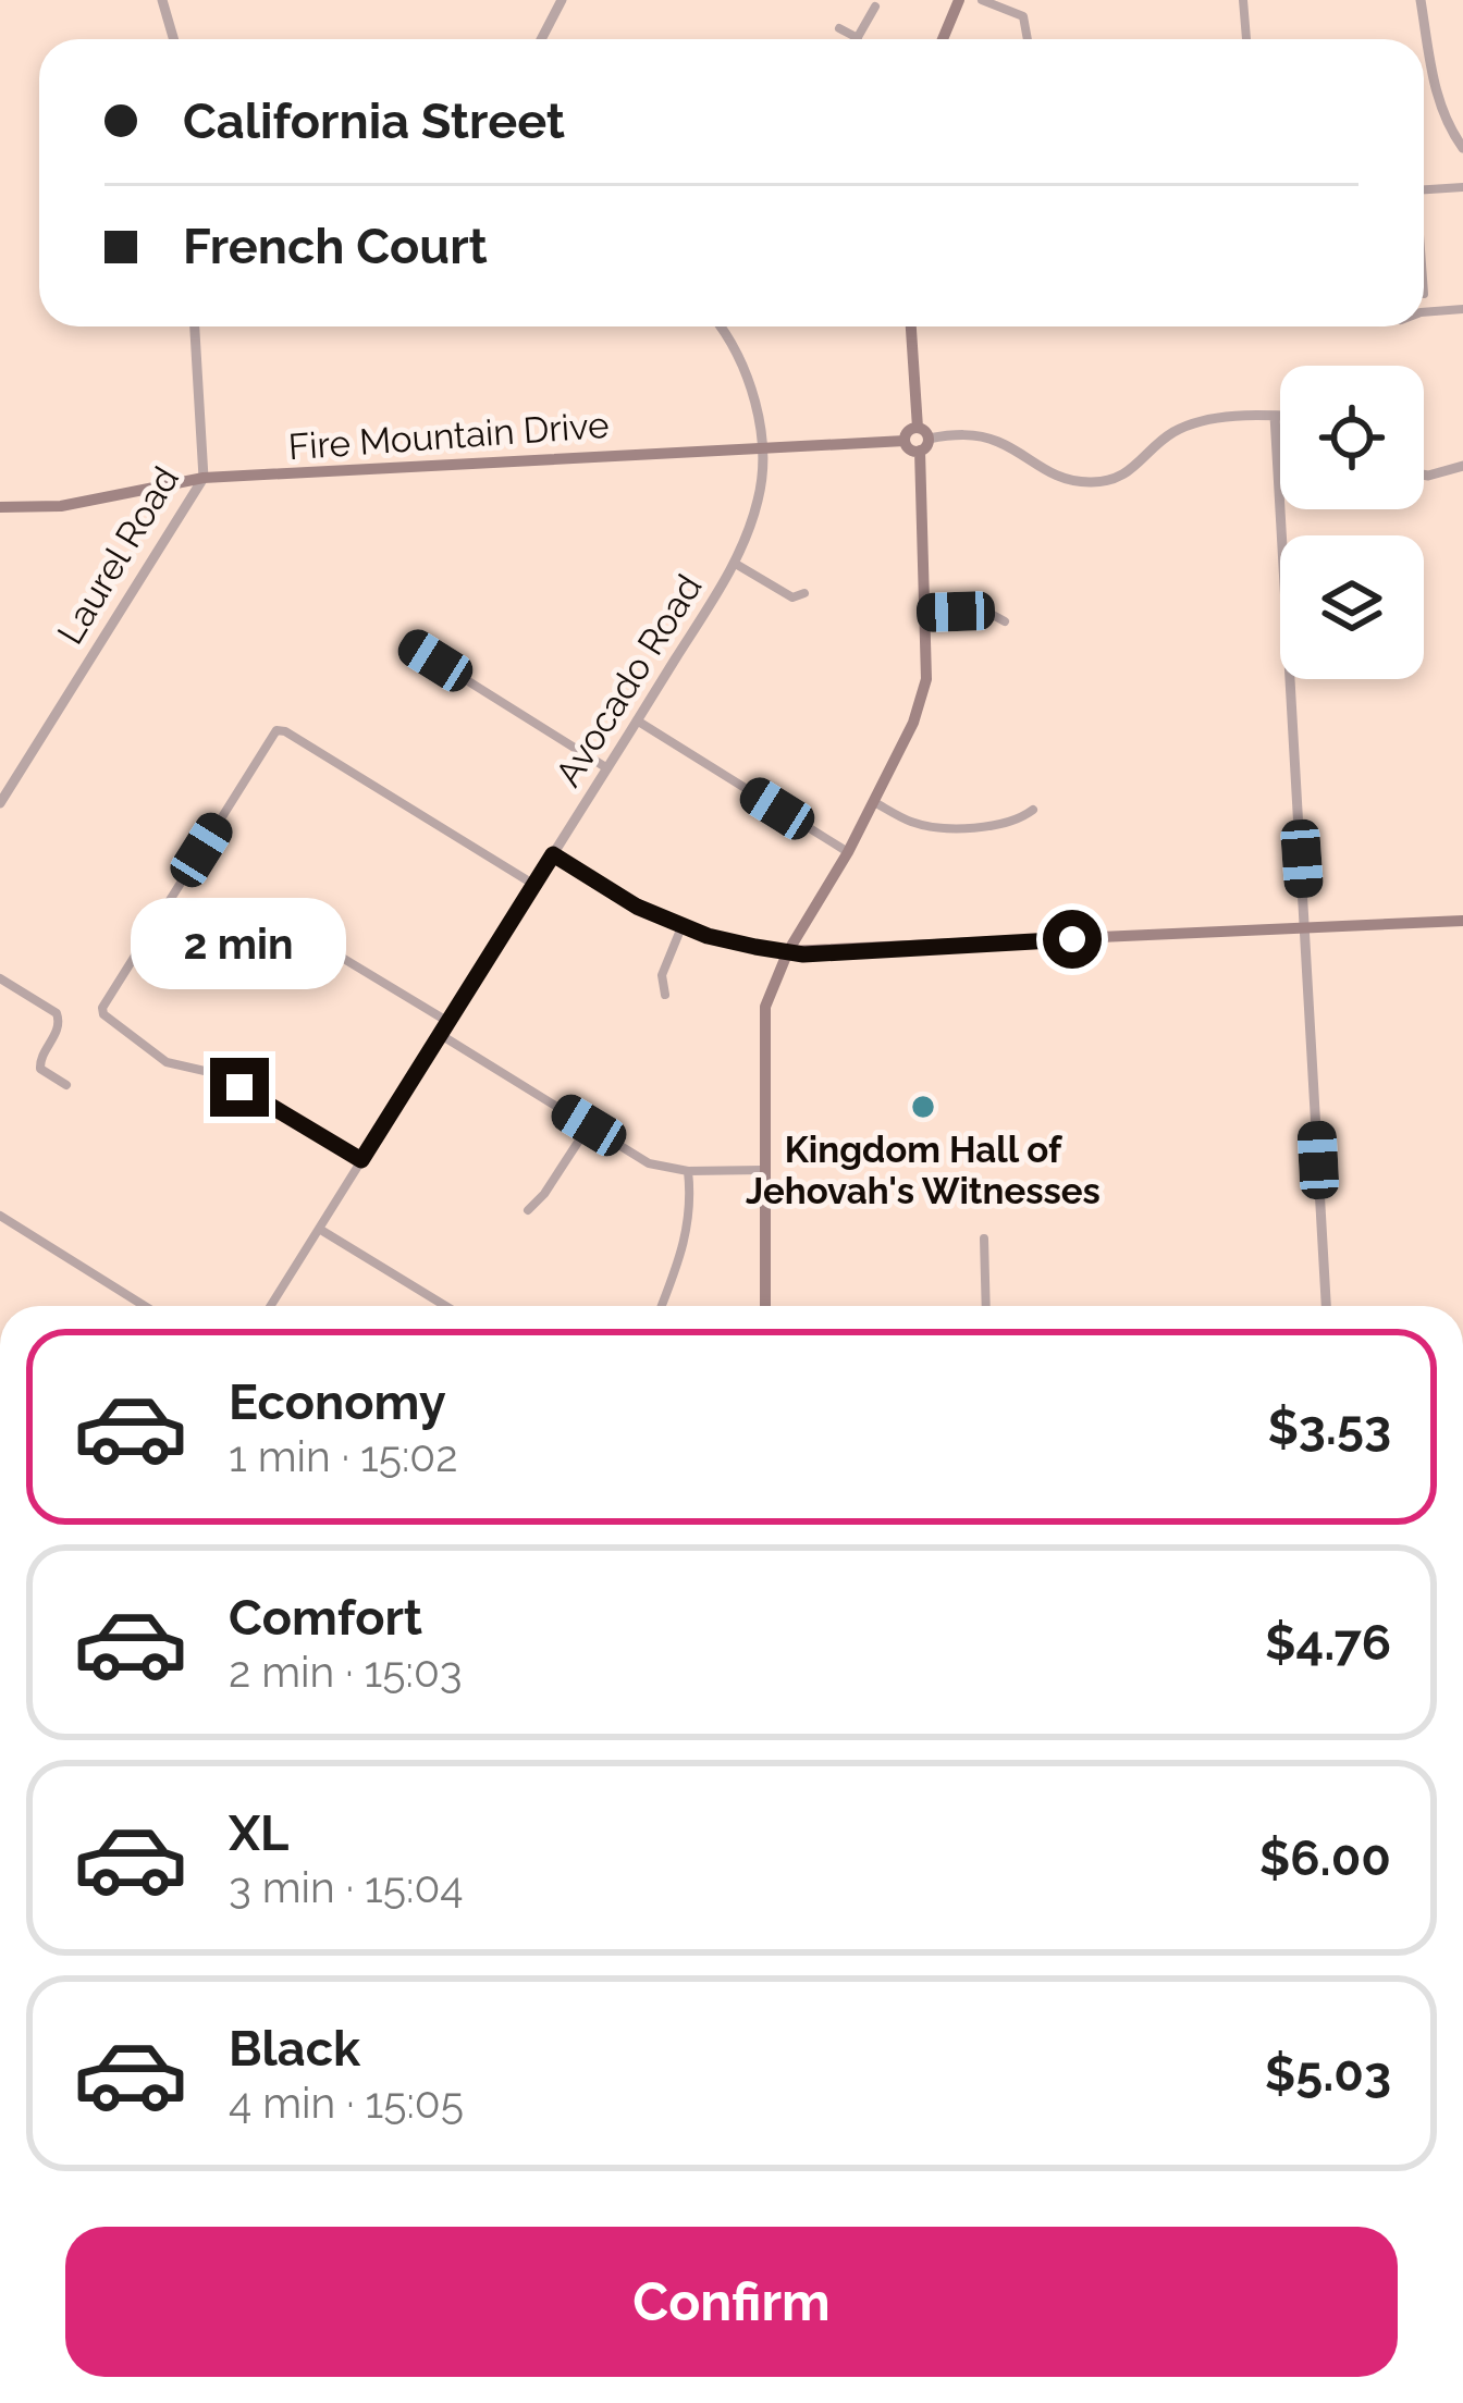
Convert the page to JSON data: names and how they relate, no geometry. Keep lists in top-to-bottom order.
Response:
{
  "streets": {
    "main road": ["Fire Mountain Drive"],
    "street": ["Laurel Road", "Avocado Road"]
  },
  "crossings": [
    ["Fire Mountain Drive", "Laurel Road"],
    ["Fire Mountain Drive", "Avocado Road"]
  ],
  "places": ["Kingdom Hall of Jehovah's Witnesses"],
  "page": {
    "banner": ["California Street", "French Court"],
    "bubble": "2 min",
    "list": [
      {
        "name": "Economy",
        "note": "1 min · 15:02",
        "value": "$3.53"
      },
      {
        "name": "Comfort",
        "note": "2 min · 15:03",
        "value": "$4.76"
      },
      {
        "name": "XL",
        "note": "3 min · 15:04",
        "value": "$6.00"
      },
      {
        "name": "Black",
        "note": "4 min · 15:05",
        "value": "$5.03"
      }
    ],
    "buttons": "Confirm"
  }
}
